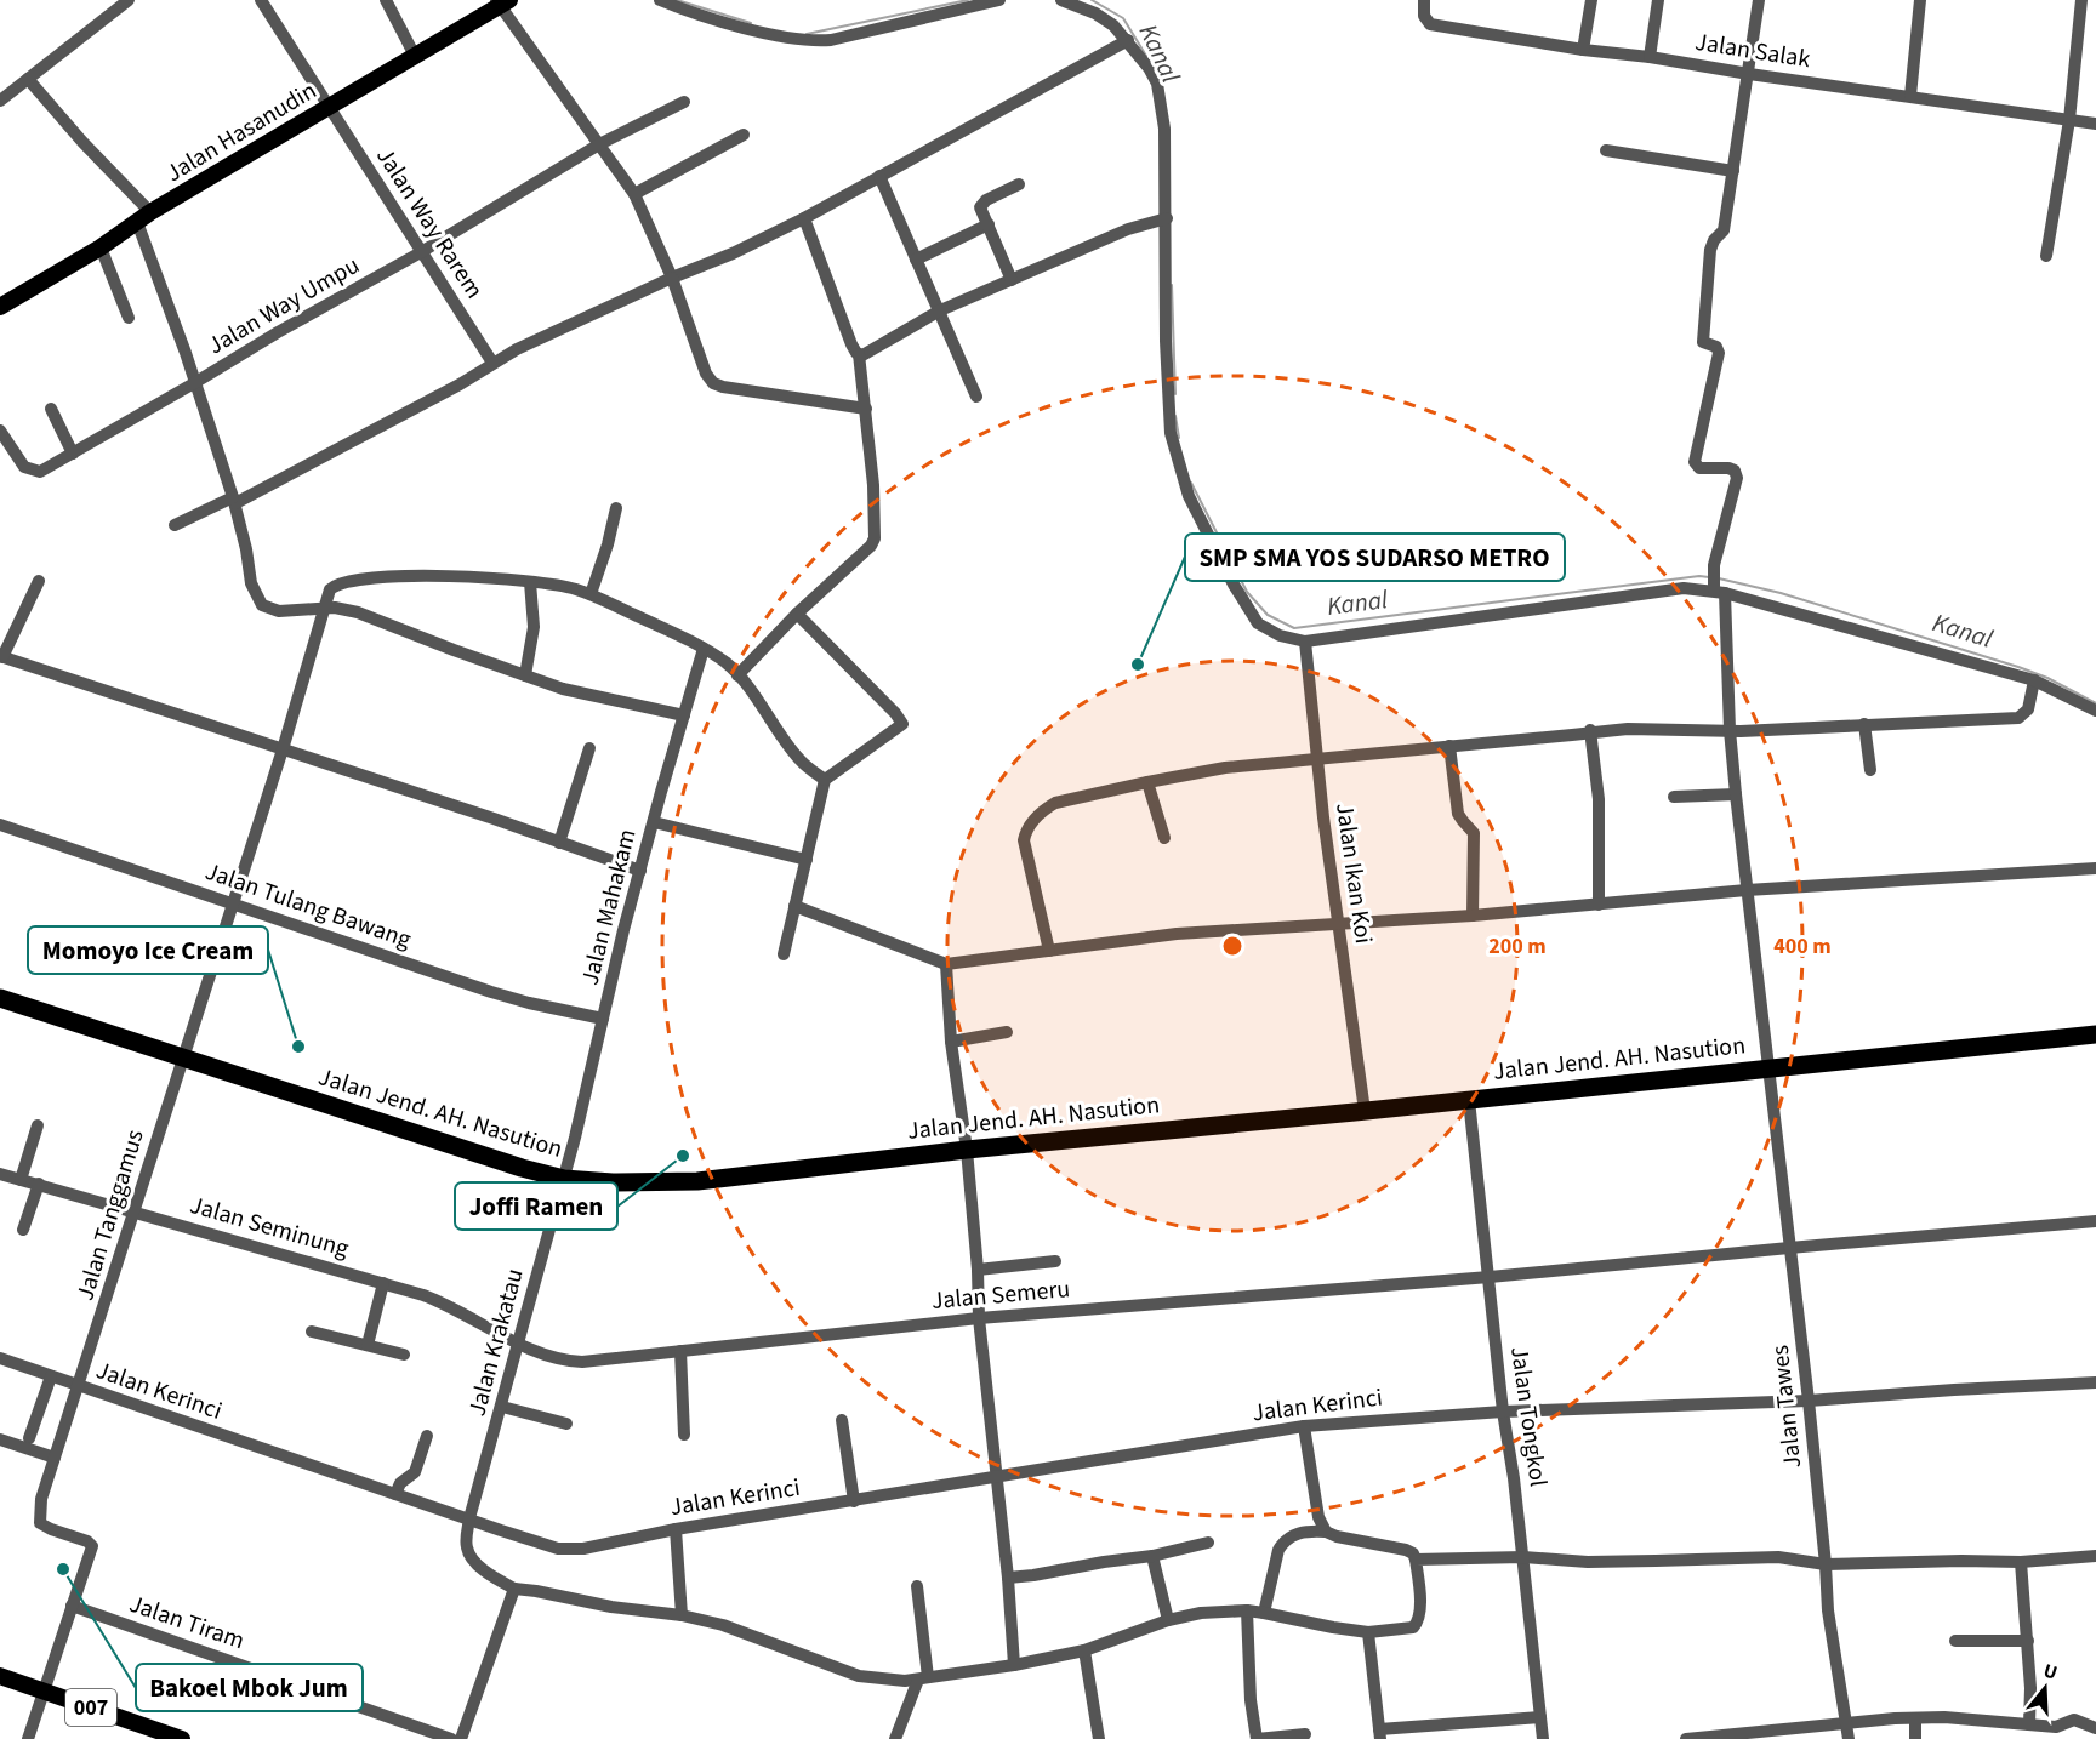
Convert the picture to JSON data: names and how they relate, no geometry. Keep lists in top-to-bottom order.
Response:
{
  "streets": {
    "highway": ["Jalan Jend. AH. Nasution"],
    "main road": ["Jalan Hasanudin", "007"],
    "street": [
      "Jalan Salak",
      "Jalan Way Rarem",
      "Jalan Way Umpu",
      "Jalan Ikan Koi",
      "Jalan Tulang Bawang",
      "Jalan Mahakam",
      "Jalan Tanggamus",
      "Jalan Seminung",
      "Jalan Semeru",
      "Jalan Krakatau",
      "Jalan Kerinci",
      "Jalan Tawes",
      "Jalan Tongkol",
      "Jalan Tiram"
    ]
  },
  "crossings": [
    ["Jalan Hasanudin", "Jalan Way Rarem"],
    ["Jalan Way Rarem", "Jalan Way Umpu"],
    ["Jalan Ikan Koi", "Jalan Jend. AH. Nasution"],
    ["Jalan Tulang Bawang", "Jalan Mahakam"],
    ["Jalan Tulang Bawang", "Jalan Tanggamus"],
    ["Jalan Mahakam", "Jalan Jend. AH. Nasution"],
    ["Jalan Mahakam", "Jalan Krakatau"],
    ["Jalan Jend. AH. Nasution", "Jalan Tanggamus"],
    ["Jalan Jend. AH. Nasution", "Jalan Krakatau"],
    ["Jalan Jend. AH. Nasution", "Jalan Tawes"],
    ["Jalan Jend. AH. Nasution", "Jalan Tongkol"],
    ["Jalan Tanggamus", "Jalan Seminung"],
    ["Jalan Tanggamus", "Jalan Kerinci"],
    ["Jalan Tanggamus", "Jalan Tiram"],
    ["Jalan Seminung", "Jalan Semeru"],
    ["Jalan Seminung", "Jalan Krakatau"],
    ["Jalan Semeru", "Jalan Krakatau"],
    ["Jalan Semeru", "Jalan Tawes"],
    ["Jalan Semeru", "Jalan Tongkol"],
    ["Jalan Krakatau", "Jalan Kerinci"],
    ["Jalan Kerinci", "Jalan Tawes"],
    ["Jalan Kerinci", "Jalan Tongkol"]
  ],
  "water": ["Kanal"],
  "places": [
    "SMP SMA YOS SUDARSO METRO",
    "Momoyo Ice Cream",
    "Joffi Ramen",
    "Bakoel Mbok Jum"
  ],
  "north": "top",
  "rings": ["200 m", "400 m"]
}
